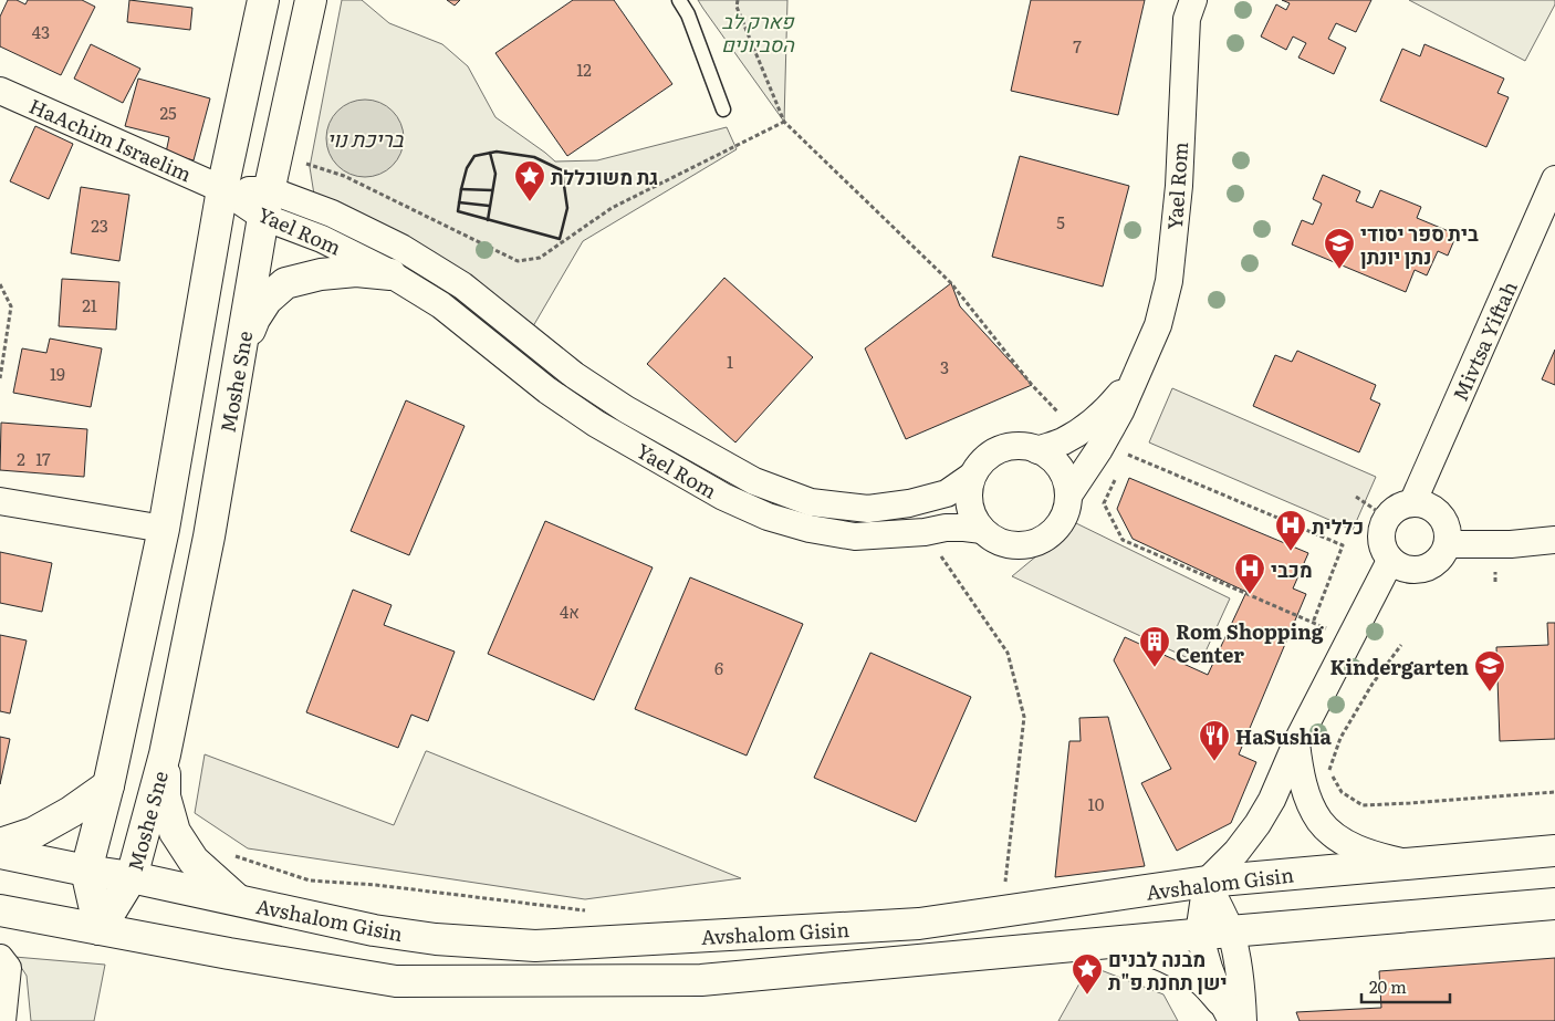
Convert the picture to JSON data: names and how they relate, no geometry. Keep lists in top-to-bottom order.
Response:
{
  "streets": {
    "street": [
      "HaAchim Israelim",
      "Yael Rom",
      "Mivtsa Yiftah",
      "Moshe Sne",
      "Avshalom Gisin"
    ]
  },
  "crossings": [
    ["HaAchim Israelim", "Yael Rom"],
    ["Yael Rom", "Moshe Sne"],
    ["Moshe Sne", "Avshalom Gisin"]
  ],
  "water": ["בריכת נוי"],
  "parks": ["פארק לב הסביונים"],
  "places": {
    "place": ["גת משוכללת", "מבנה לבנים ישן תחנת פ\"ת"],
    "school or university": ["בית ספר יסודי נתן יונתן", "Kindergarten"],
    "hospital": ["כללית", "מכבי"],
    "building": ["Rom Shopping Center"],
    "restaurant": ["HaSushia"]
  },
  "house_numbers": [
    "43",
    "7",
    "12",
    "25",
    "5",
    "23",
    "21",
    "1",
    "3",
    "19",
    "2",
    "17",
    "4א",
    "6",
    "10"
  ],
  "scale_bar": "20 m"
}
